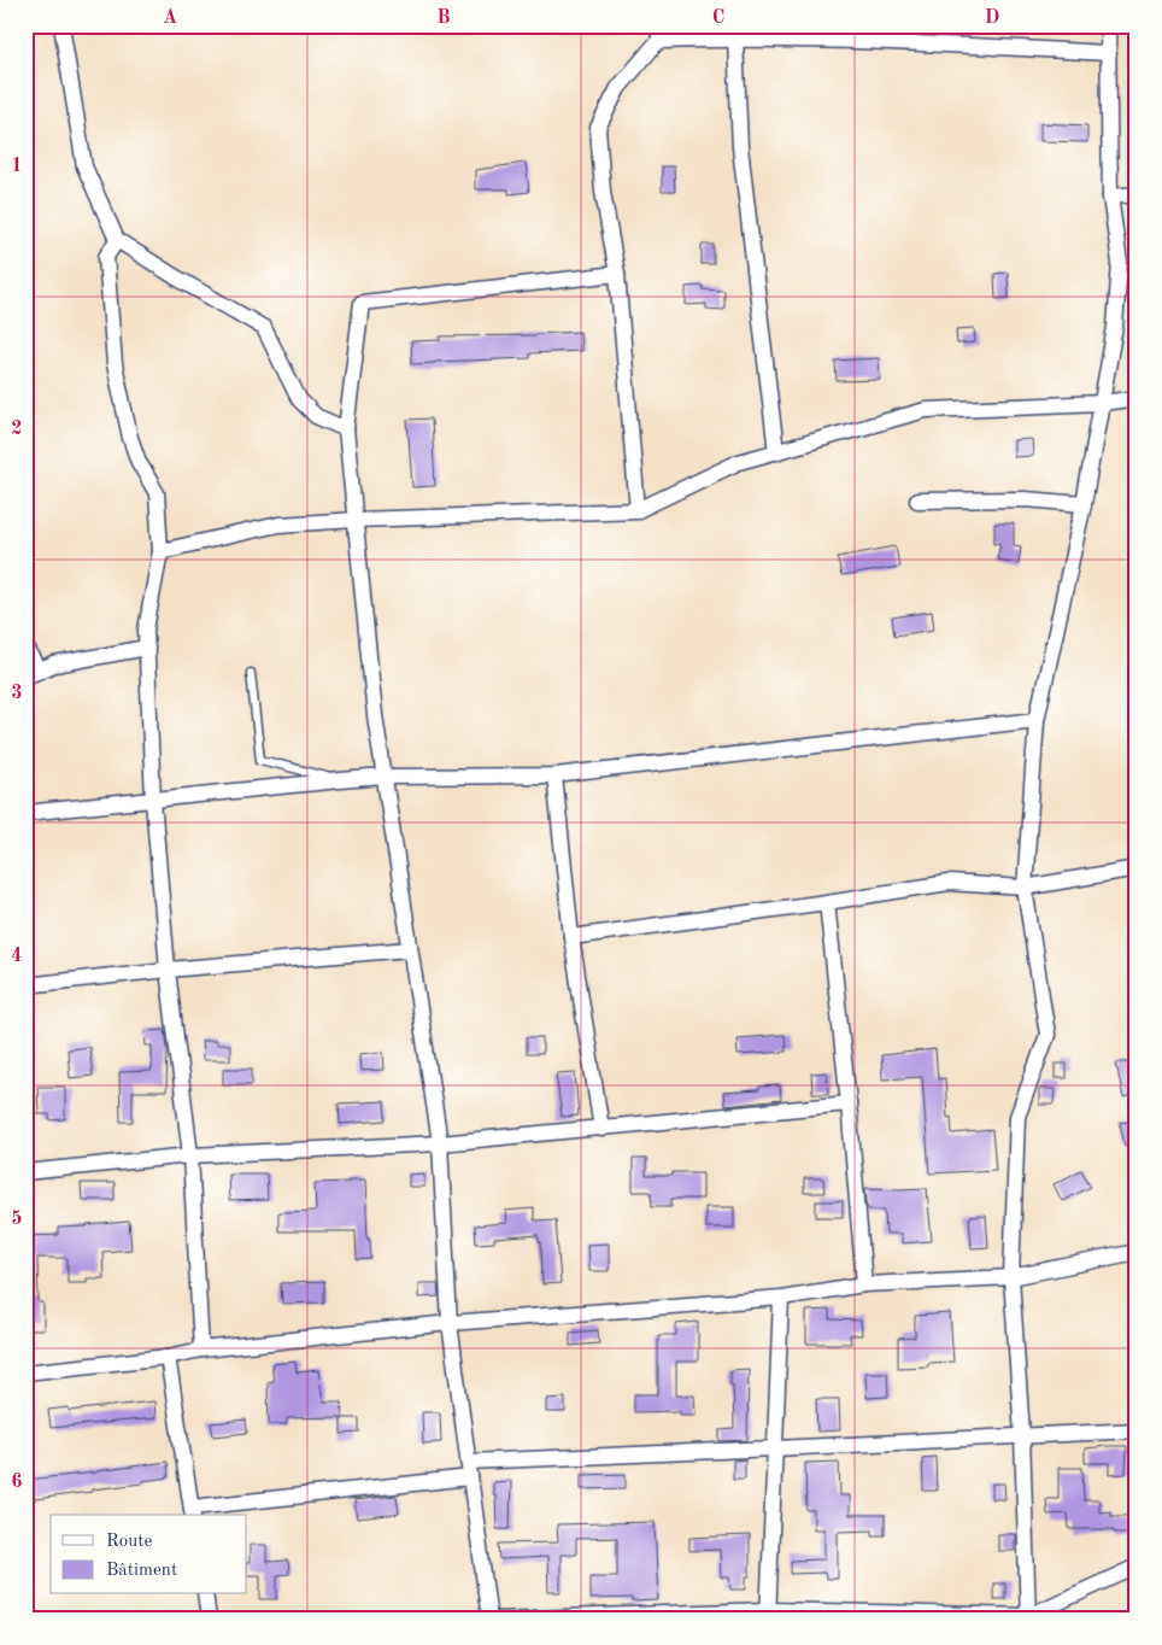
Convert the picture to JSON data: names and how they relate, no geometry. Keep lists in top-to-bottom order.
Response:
{
  "legend": ["Route", "Bâtiment"],
  "grid": {
    "columns": [
      "A",
      "B",
      "C",
      "D"
    ],
    "rows": [
      "1",
      "2",
      "3",
      "4",
      "5",
      "6"
    ]
  }
}
